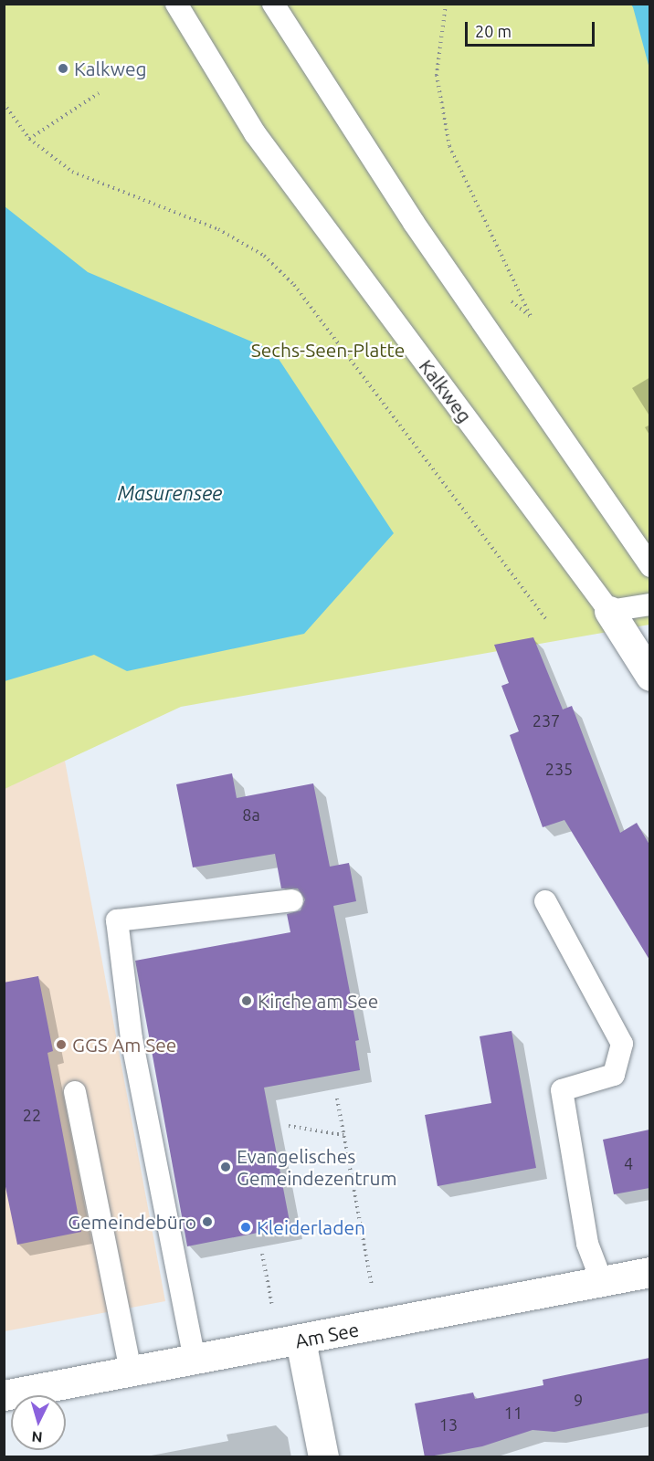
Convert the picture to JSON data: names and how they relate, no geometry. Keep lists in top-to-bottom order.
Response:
{
  "streets": {
    "street": ["Kalkweg", "Am See"]
  },
  "water": ["Masurensee"],
  "parks": ["Sechs-Seen-Platte"],
  "places": [
    "Kalkweg",
    "Kirche am See",
    "GGS Am See",
    "Evangelisches Gemeindezentrum",
    "Gemeindebüro",
    "Kleiderladen"
  ],
  "house_numbers": [
    "237",
    "235",
    "8a",
    "22",
    "4",
    "9",
    "11",
    "13"
  ],
  "scale_bar": "20 m",
  "north": "bottom"
}
